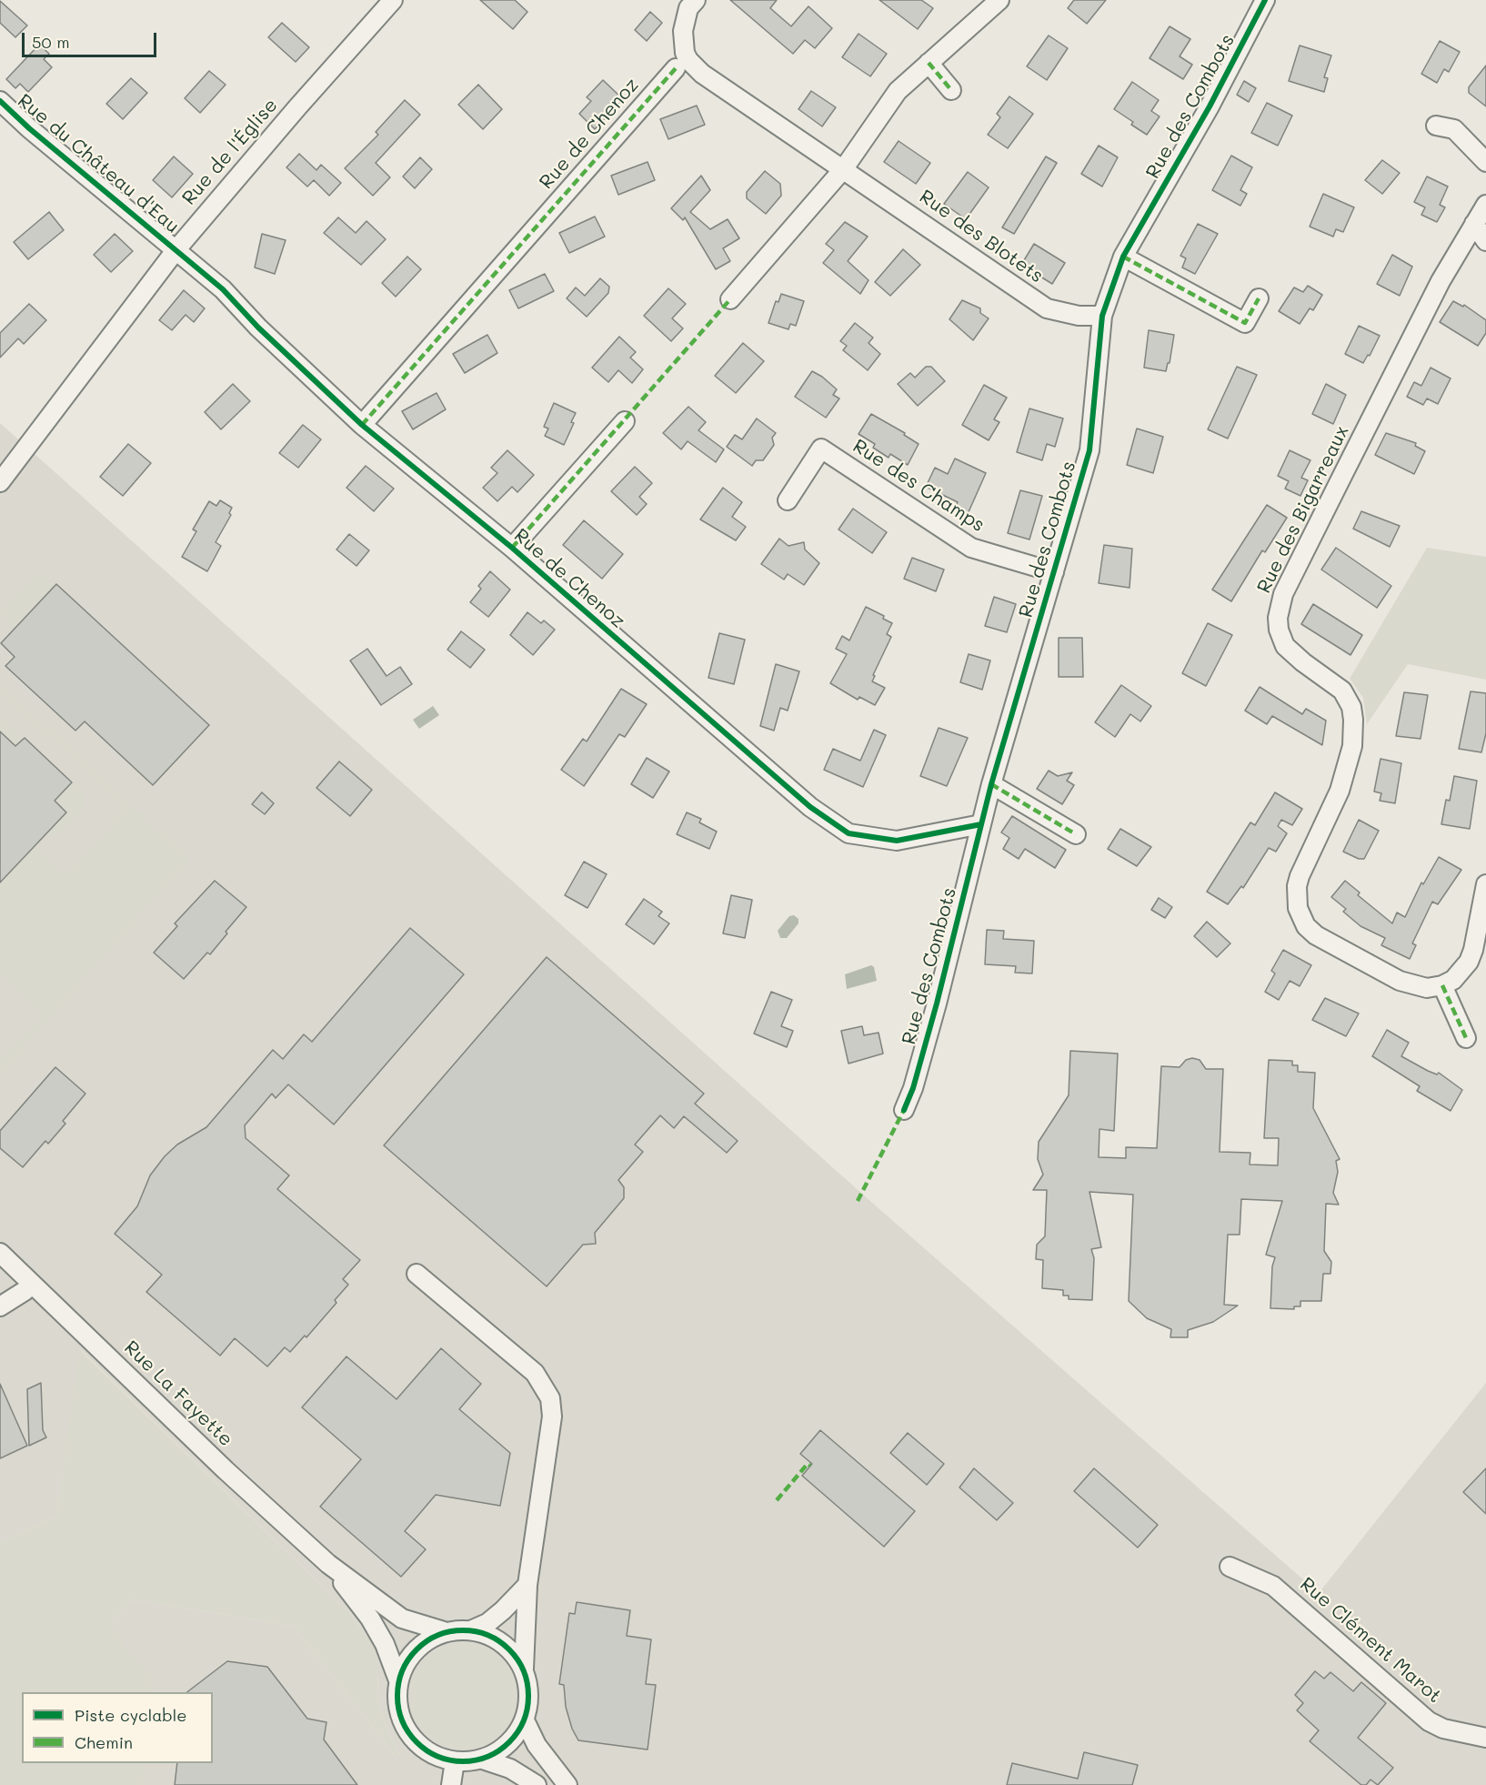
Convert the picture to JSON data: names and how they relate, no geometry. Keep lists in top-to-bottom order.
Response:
{
  "streets": {
    "street": [
      "Rue des Combots",
      "Rue de Chenoz",
      "Rue de l'Église",
      "Rue du Château d'Eau",
      "Rue des Blotets",
      "Rue des Champs",
      "Rue des Bigarreaux",
      "Rue La Fayette",
      "Rue Clément Marot"
    ]
  },
  "crossings": [
    ["Rue des Combots", "Rue de Chenoz"],
    ["Rue des Combots", "Rue des Blotets"],
    ["Rue des Combots", "Rue des Champs"],
    ["Rue de Chenoz", "Rue de l'Église"],
    ["Rue de Chenoz", "Rue du Château d'Eau"],
    ["Rue de Chenoz", "Rue des Blotets"],
    ["Rue de l'Église", "Rue du Château d'Eau"]
  ],
  "legend": ["Piste cyclable", "Chemin"],
  "scale_bar": "50 m"
}
